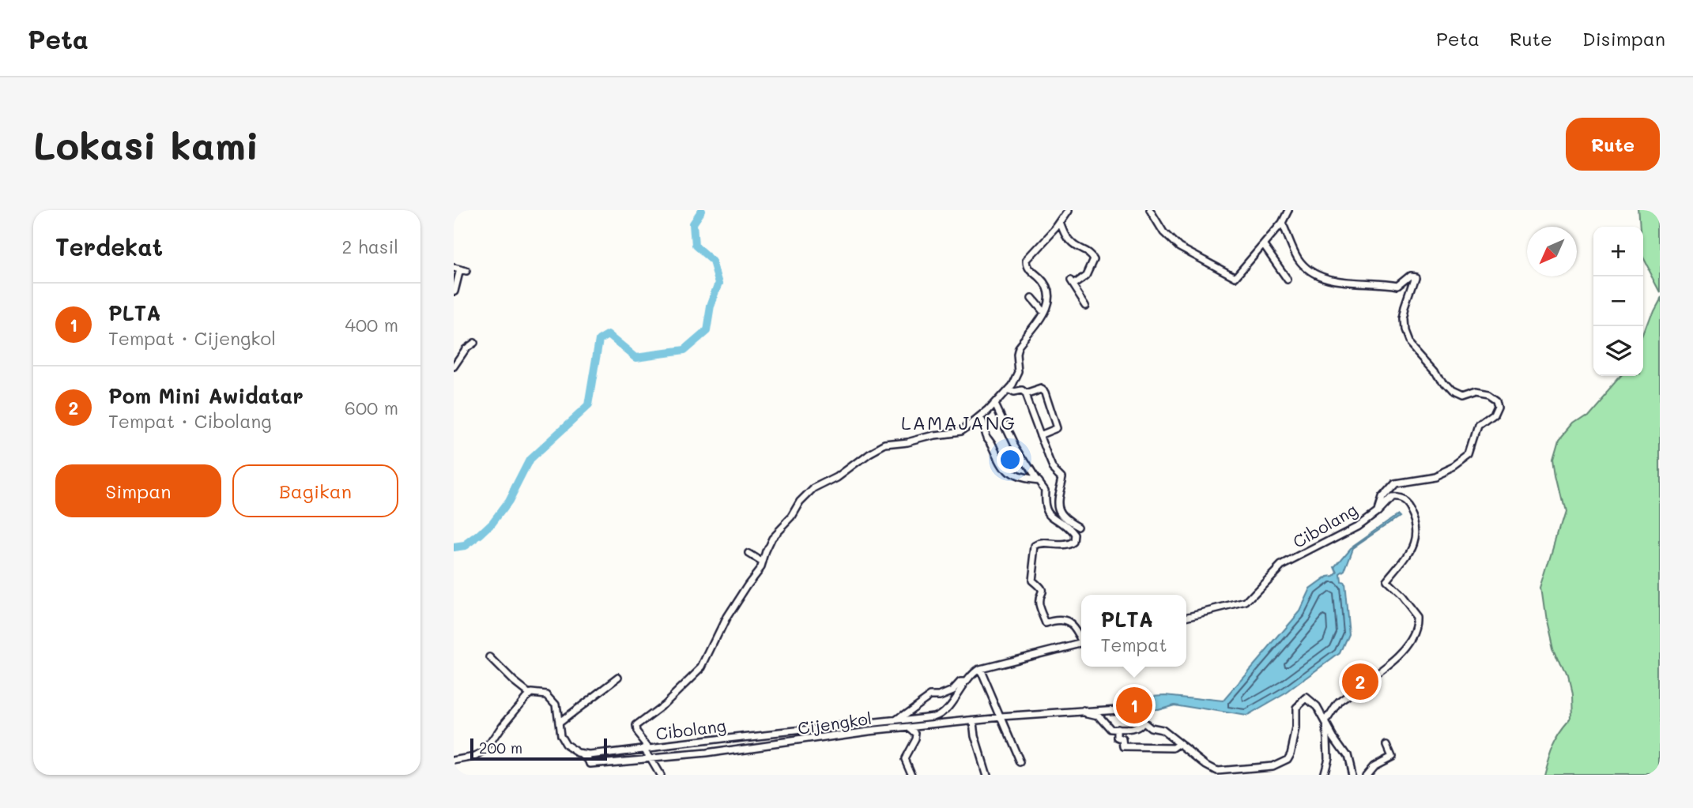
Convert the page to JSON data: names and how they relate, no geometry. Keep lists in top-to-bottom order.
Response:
{
  "streets": {
    "street": ["Cibolang", "Cijengkol"]
  },
  "crossings": [
    ["Cibolang", "Cijengkol"]
  ],
  "districts": ["LAMAJANG"],
  "scale_bar": "200 m",
  "north": "bottom left",
  "page": {
    "header": "Peta",
    "nav": ["Peta", "Rute", "Disimpan"],
    "buttons": [
      "Rute",
      ["Simpan", "Bagikan"]
    ],
    "title": "Lokasi kami",
    "heading": ["Terdekat", "2 hasil"],
    "map_buttons": ["+", "−"],
    "list": [
      {
        "mark": "1",
        "name": "PLTA",
        "note": "Tempat · Cijengkol",
        "value": "400 m"
      },
      {
        "mark": "2",
        "name": "Pom Mini Awidatar",
        "note": "Tempat · Cibolang",
        "value": "600 m"
      }
    ],
    "popup": ["PLTA", "Tempat"],
    "pins": ["2", "1"],
    "scale": "200 m"
  }
}
